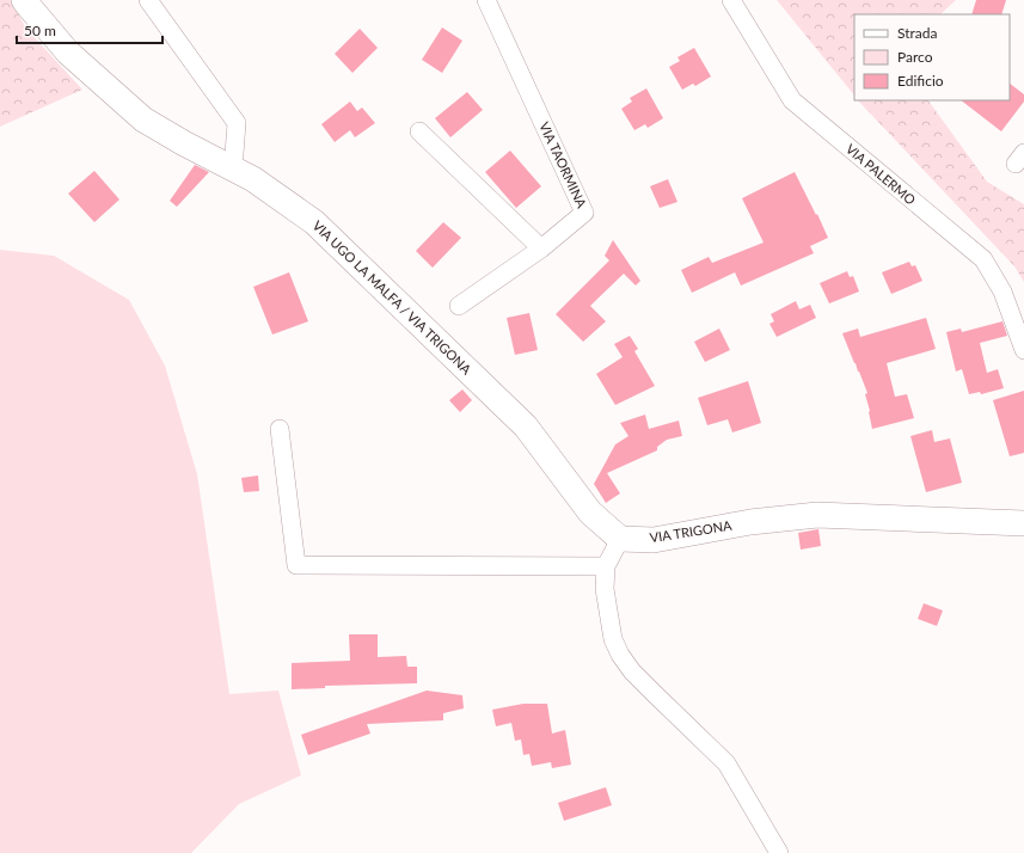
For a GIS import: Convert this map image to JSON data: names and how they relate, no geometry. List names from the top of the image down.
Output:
{
  "streets": {
    "street": [
      "VIA TAORMINA",
      "VIA PALERMO",
      "VIA UGO LA MALFA / VIA TRIGONA",
      "VIA TRIGONA"
    ]
  },
  "crossings": [
    ["VIA UGO LA MALFA / VIA TRIGONA", "VIA TRIGONA"]
  ],
  "legend": ["Strada", "Parco", "Edificio"],
  "scale_bar": "50 m"
}
